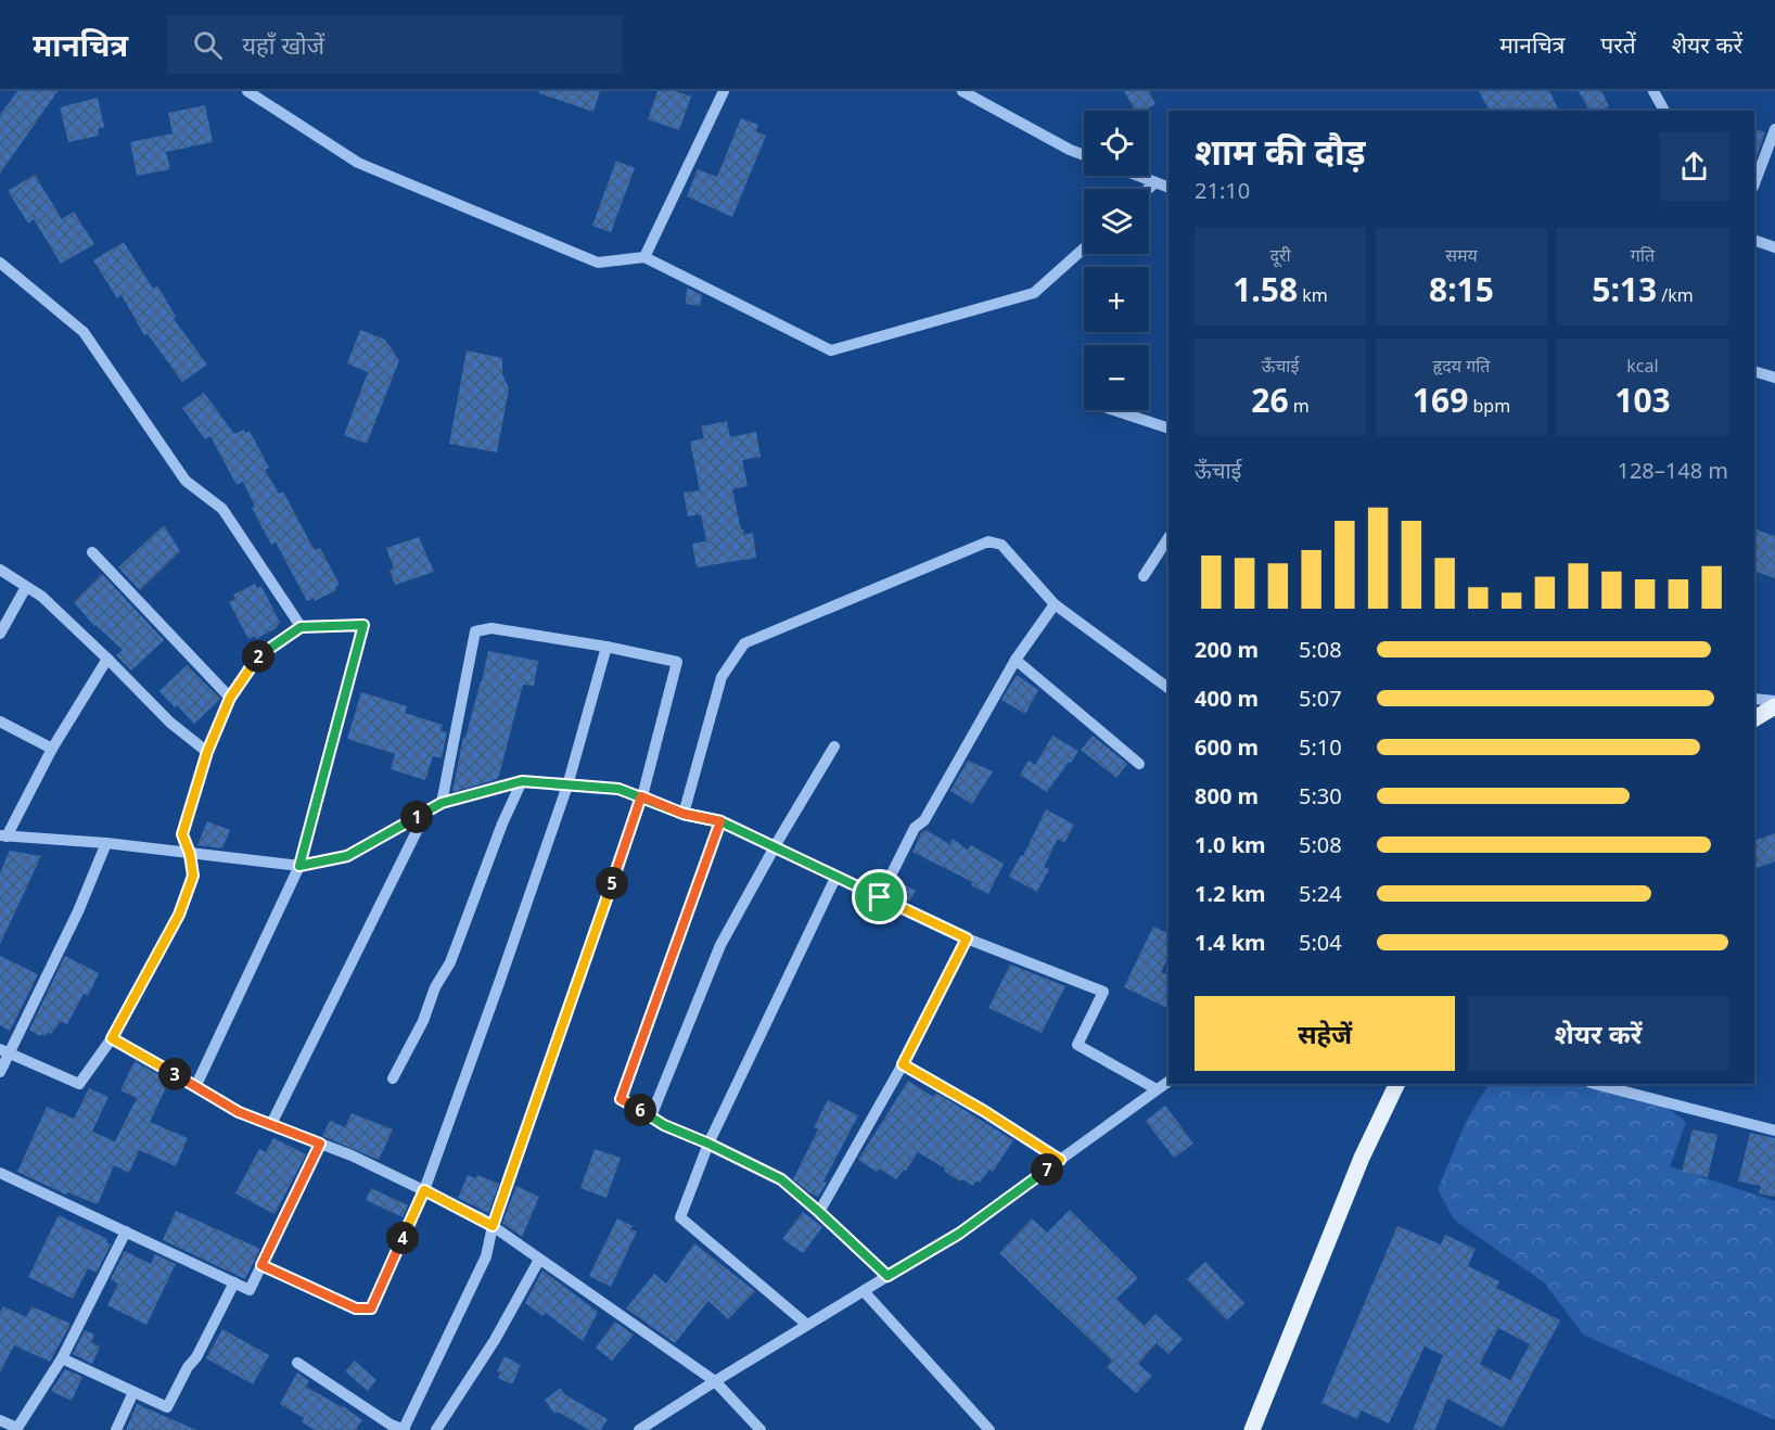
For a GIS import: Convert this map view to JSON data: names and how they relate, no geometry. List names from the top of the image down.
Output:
{
  "page": {
    "header": "मानचित्र",
    "search": "यहाँ खोजें",
    "nav": ["मानचित्र", "परतें", "शेयर करें"],
    "map_buttons": ["+", "−"],
    "heading": ["शाम की दौड़", "21:10"],
    "stats": [
      ["दूरी", "1.58 km"],
      ["समय", "8:15"],
      ["गति", "5:13 /km"],
      ["ऊँचाई", "26 m"],
      ["हृदय गति", "169 bpm"],
      ["kcal", "103"]
    ],
    "chart": ["ऊँचाई", "128–148 m"],
    "list": [
      {
        "name": "200 m",
        "note": "5:08"
      },
      {
        "name": "400 m",
        "note": "5:07"
      },
      {
        "name": "600 m",
        "note": "5:10"
      },
      {
        "name": "800 m",
        "note": "5:30"
      },
      {
        "name": "1.0 km",
        "note": "5:08"
      },
      {
        "name": "1.2 km",
        "note": "5:24"
      },
      {
        "name": "1.4 km",
        "note": "5:04"
      }
    ],
    "pins": [
      "2",
      "1",
      "5",
      "3",
      "6",
      "7",
      "4"
    ],
    "buttons": ["सहेजें", "शेयर करें"]
  }
}
